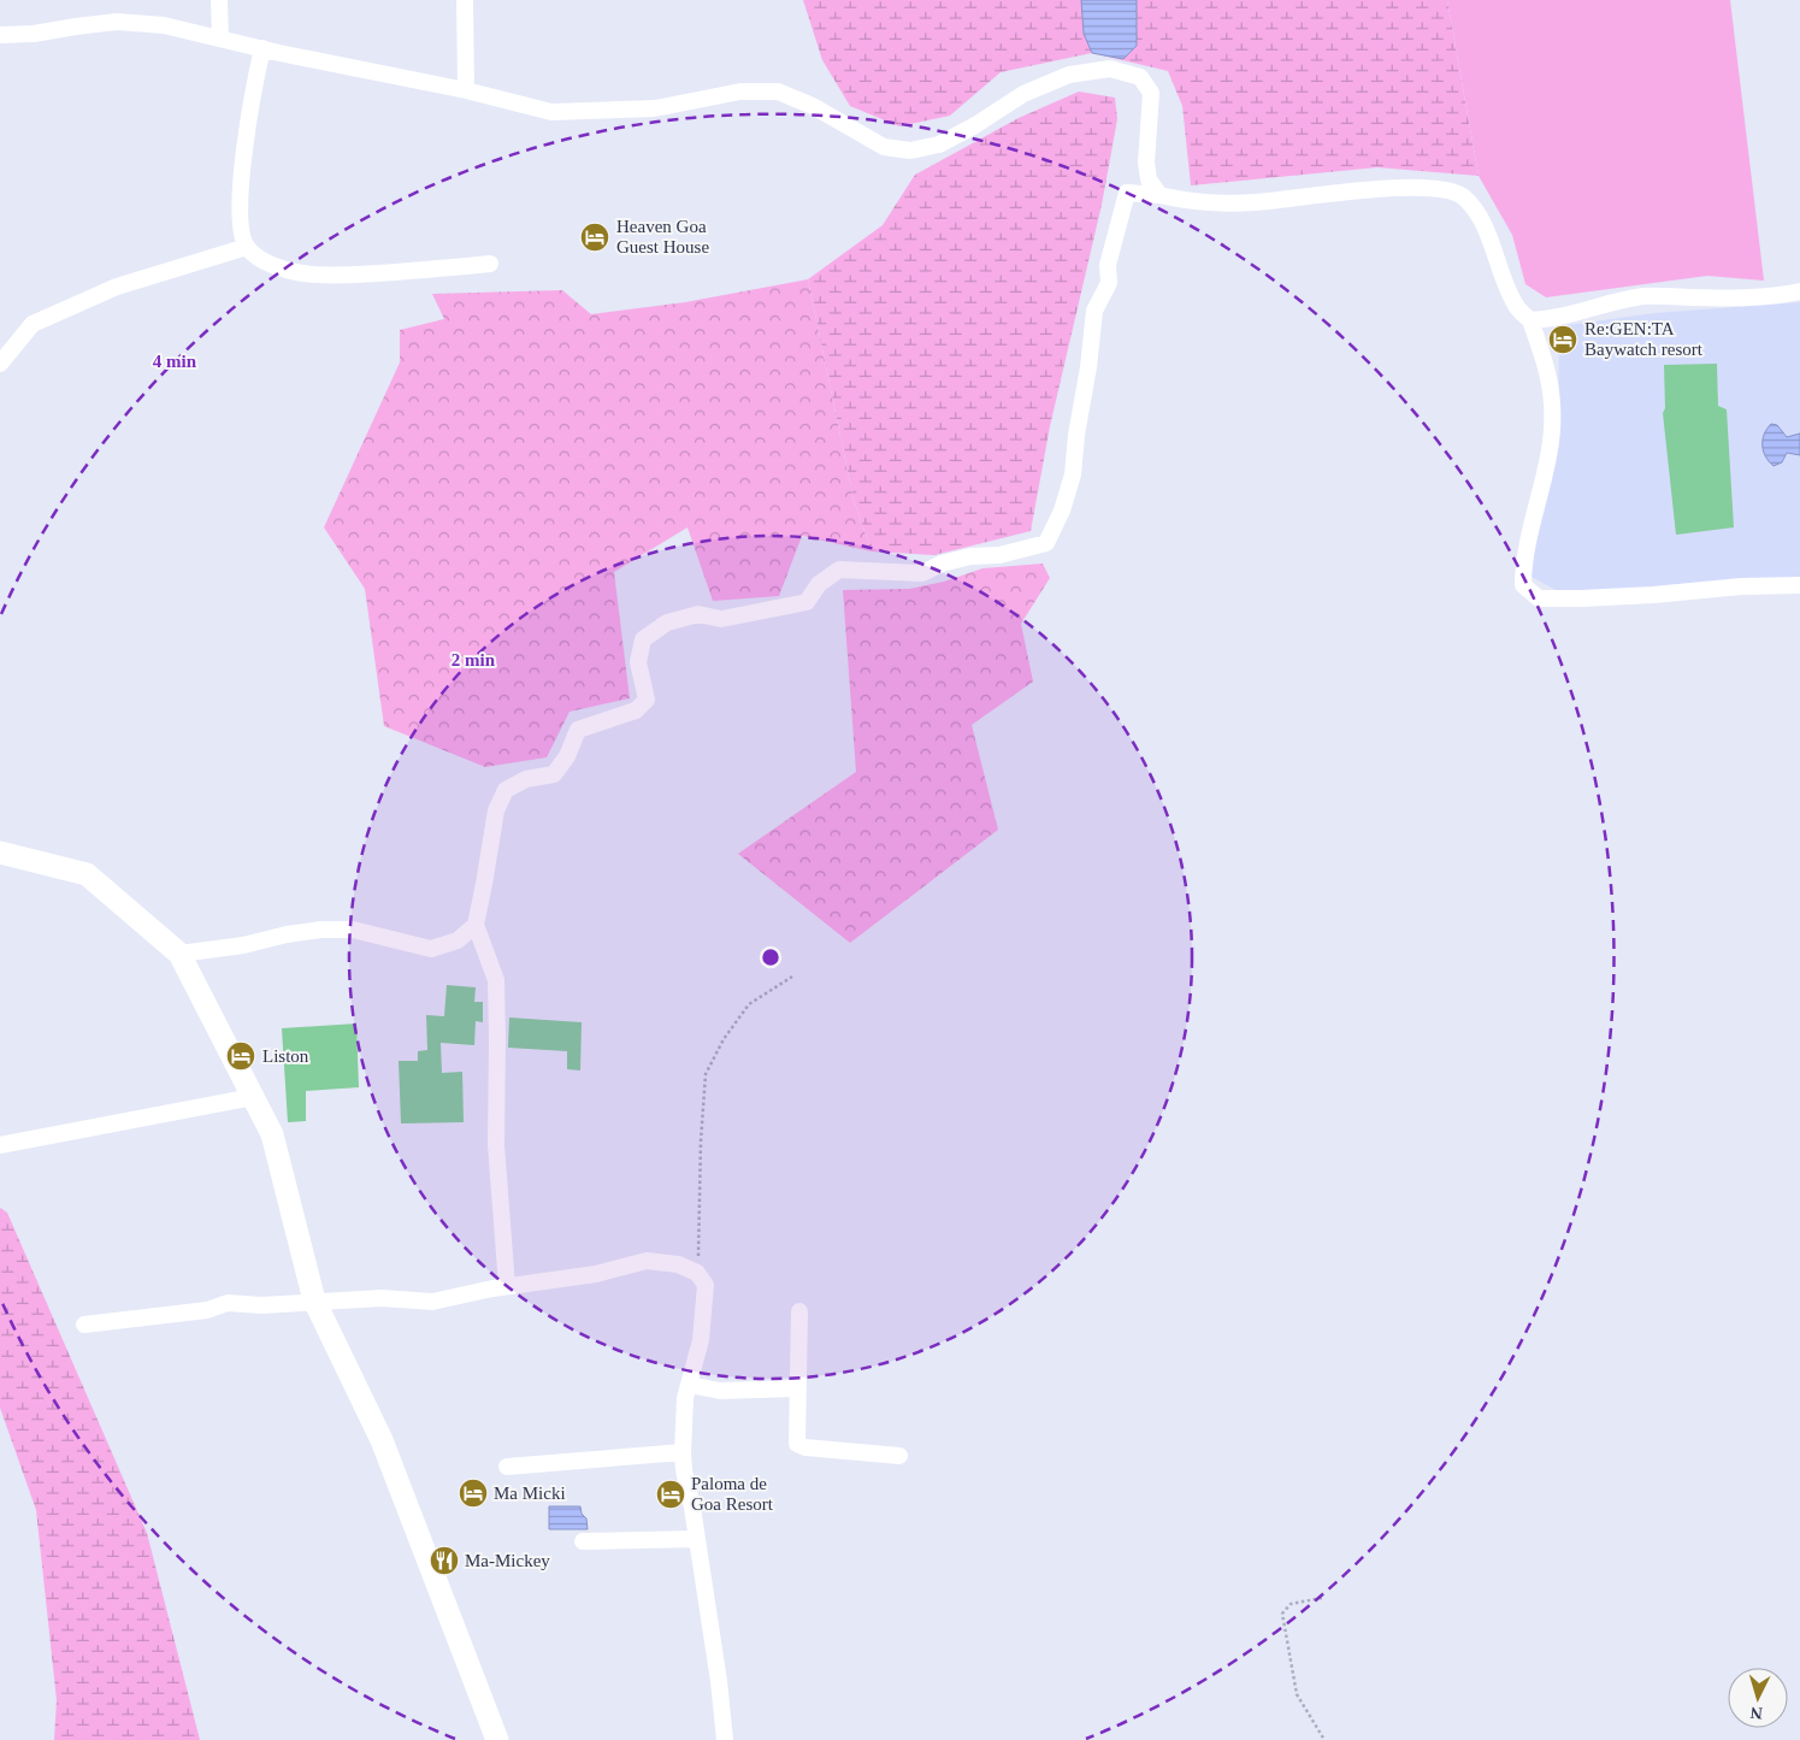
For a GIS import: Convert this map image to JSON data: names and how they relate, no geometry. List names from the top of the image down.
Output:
{
  "places": {
    "hotel": [
      "Heaven Goa Guest House",
      "Re:GEN:TA Baywatch resort",
      "Liston",
      "Ma Micki",
      "Paloma de Goa Resort"
    ],
    "restaurant": ["Ma-Mickey"]
  },
  "north": "bottom",
  "rings": ["4 min", "2 min"]
}
